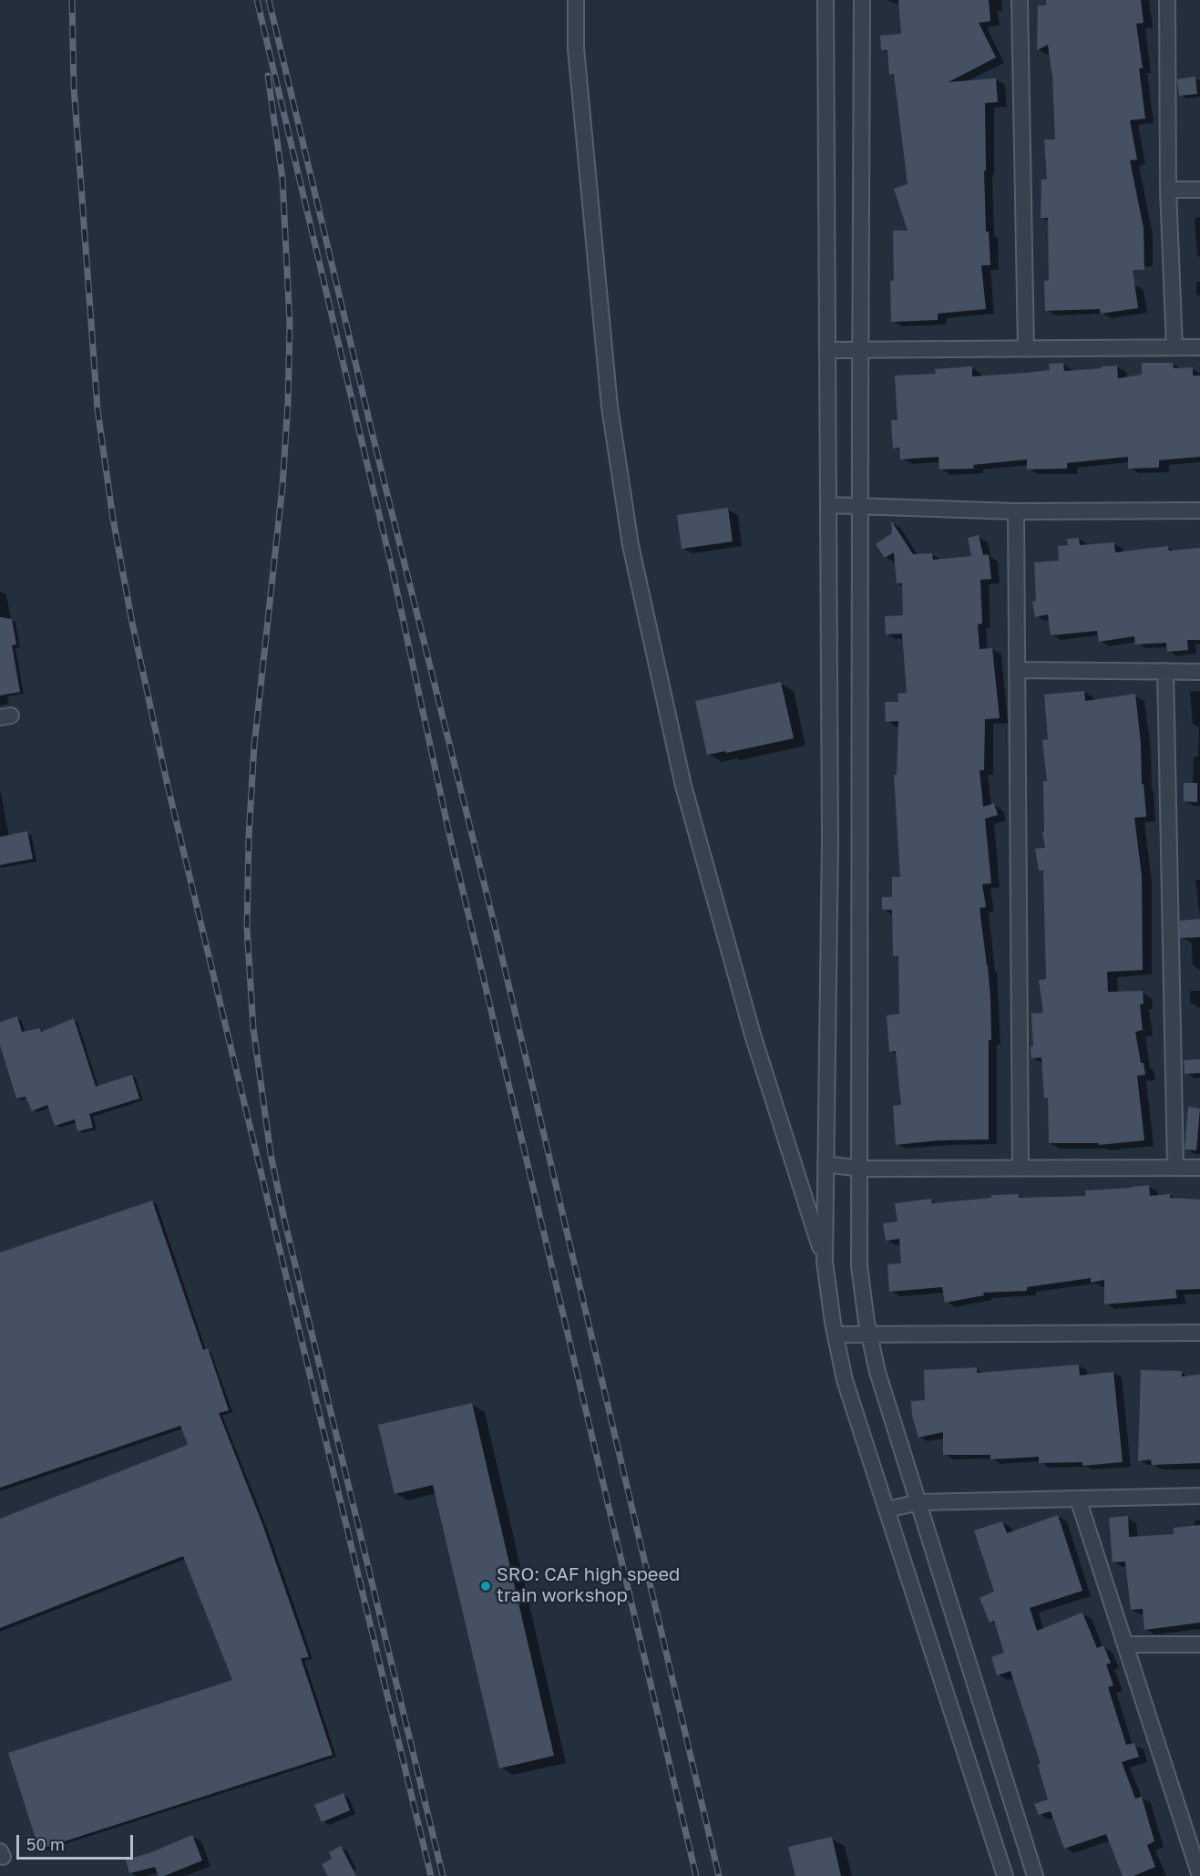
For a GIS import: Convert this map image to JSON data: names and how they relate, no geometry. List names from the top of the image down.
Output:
{
  "places": ["SRO: CAF high speed train workshop"],
  "scale_bar": "50 m"
}
